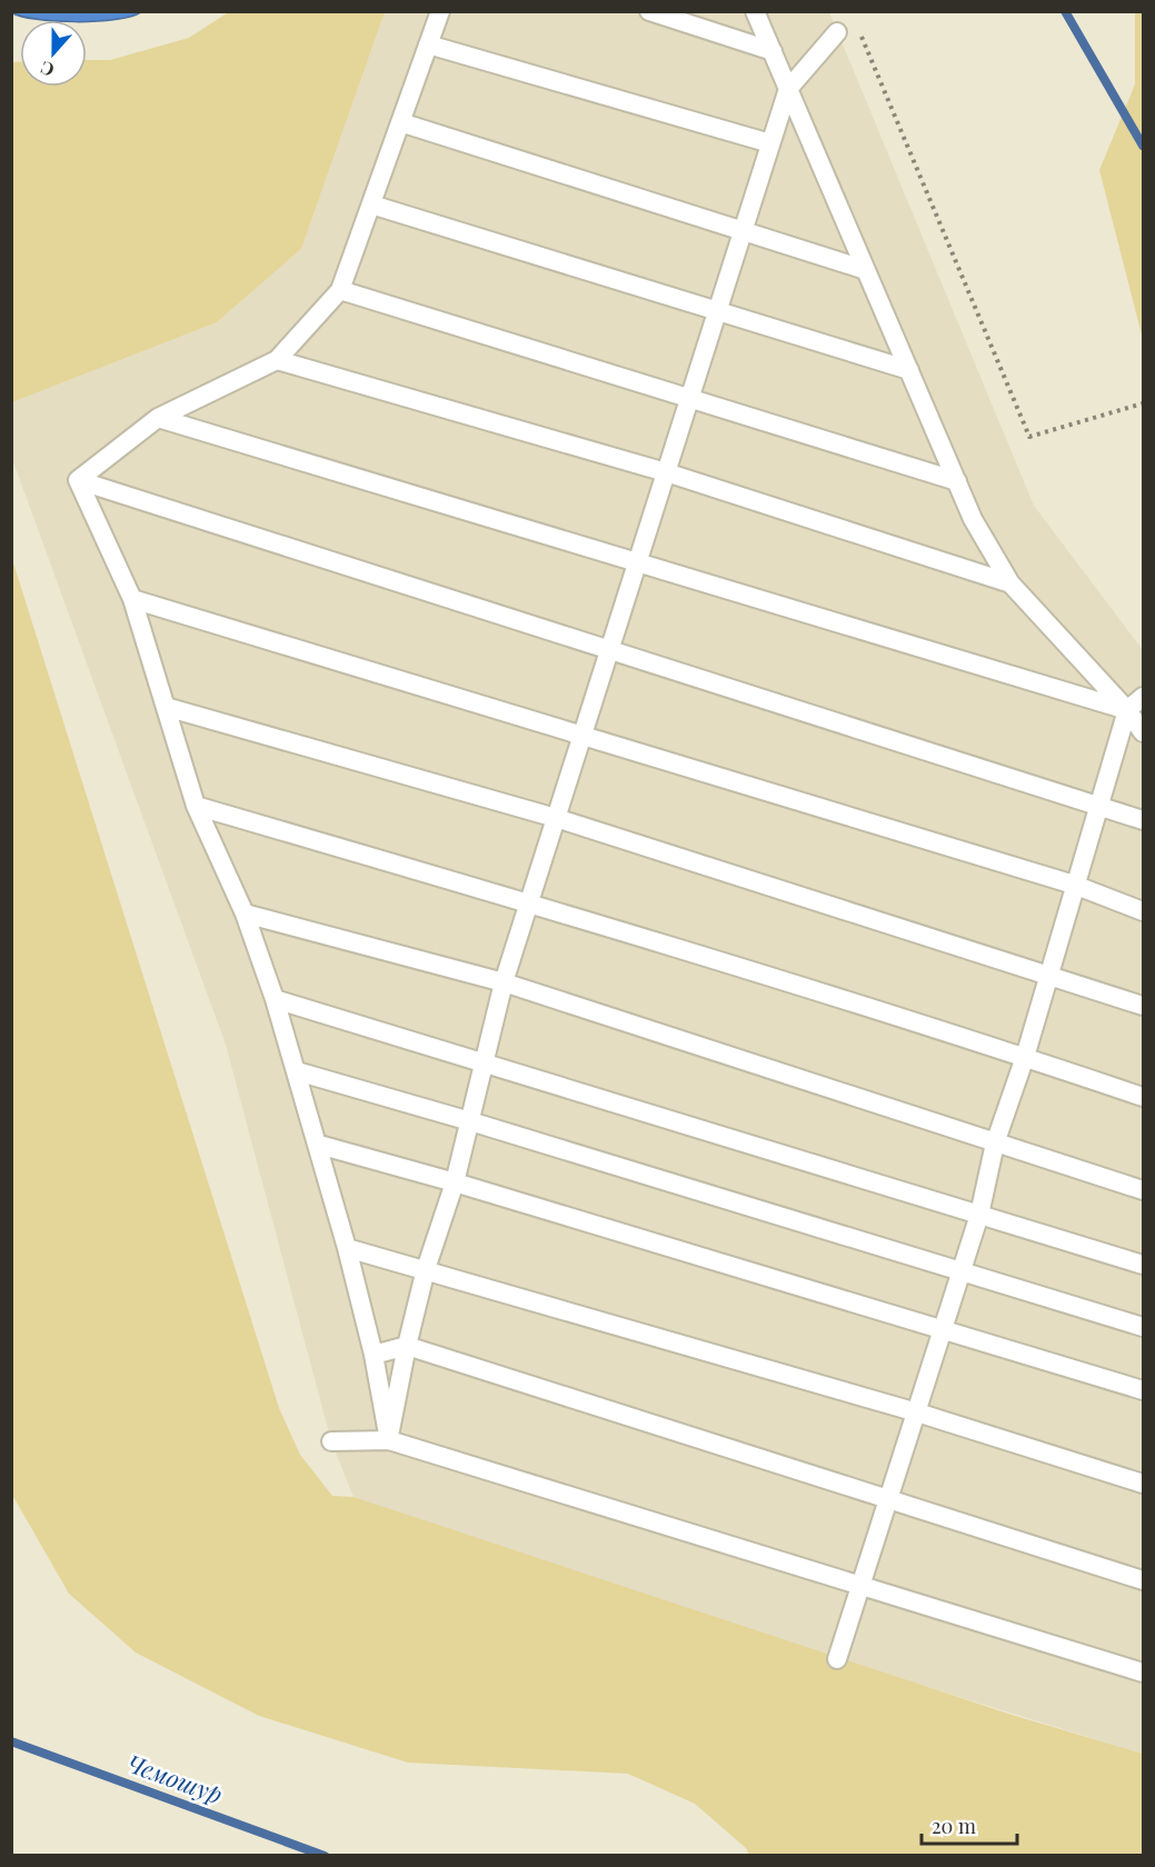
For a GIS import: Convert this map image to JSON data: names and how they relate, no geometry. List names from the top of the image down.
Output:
{
  "water": ["Чемошур"],
  "scale_bar": "20 m",
  "north": "bottom"
}
